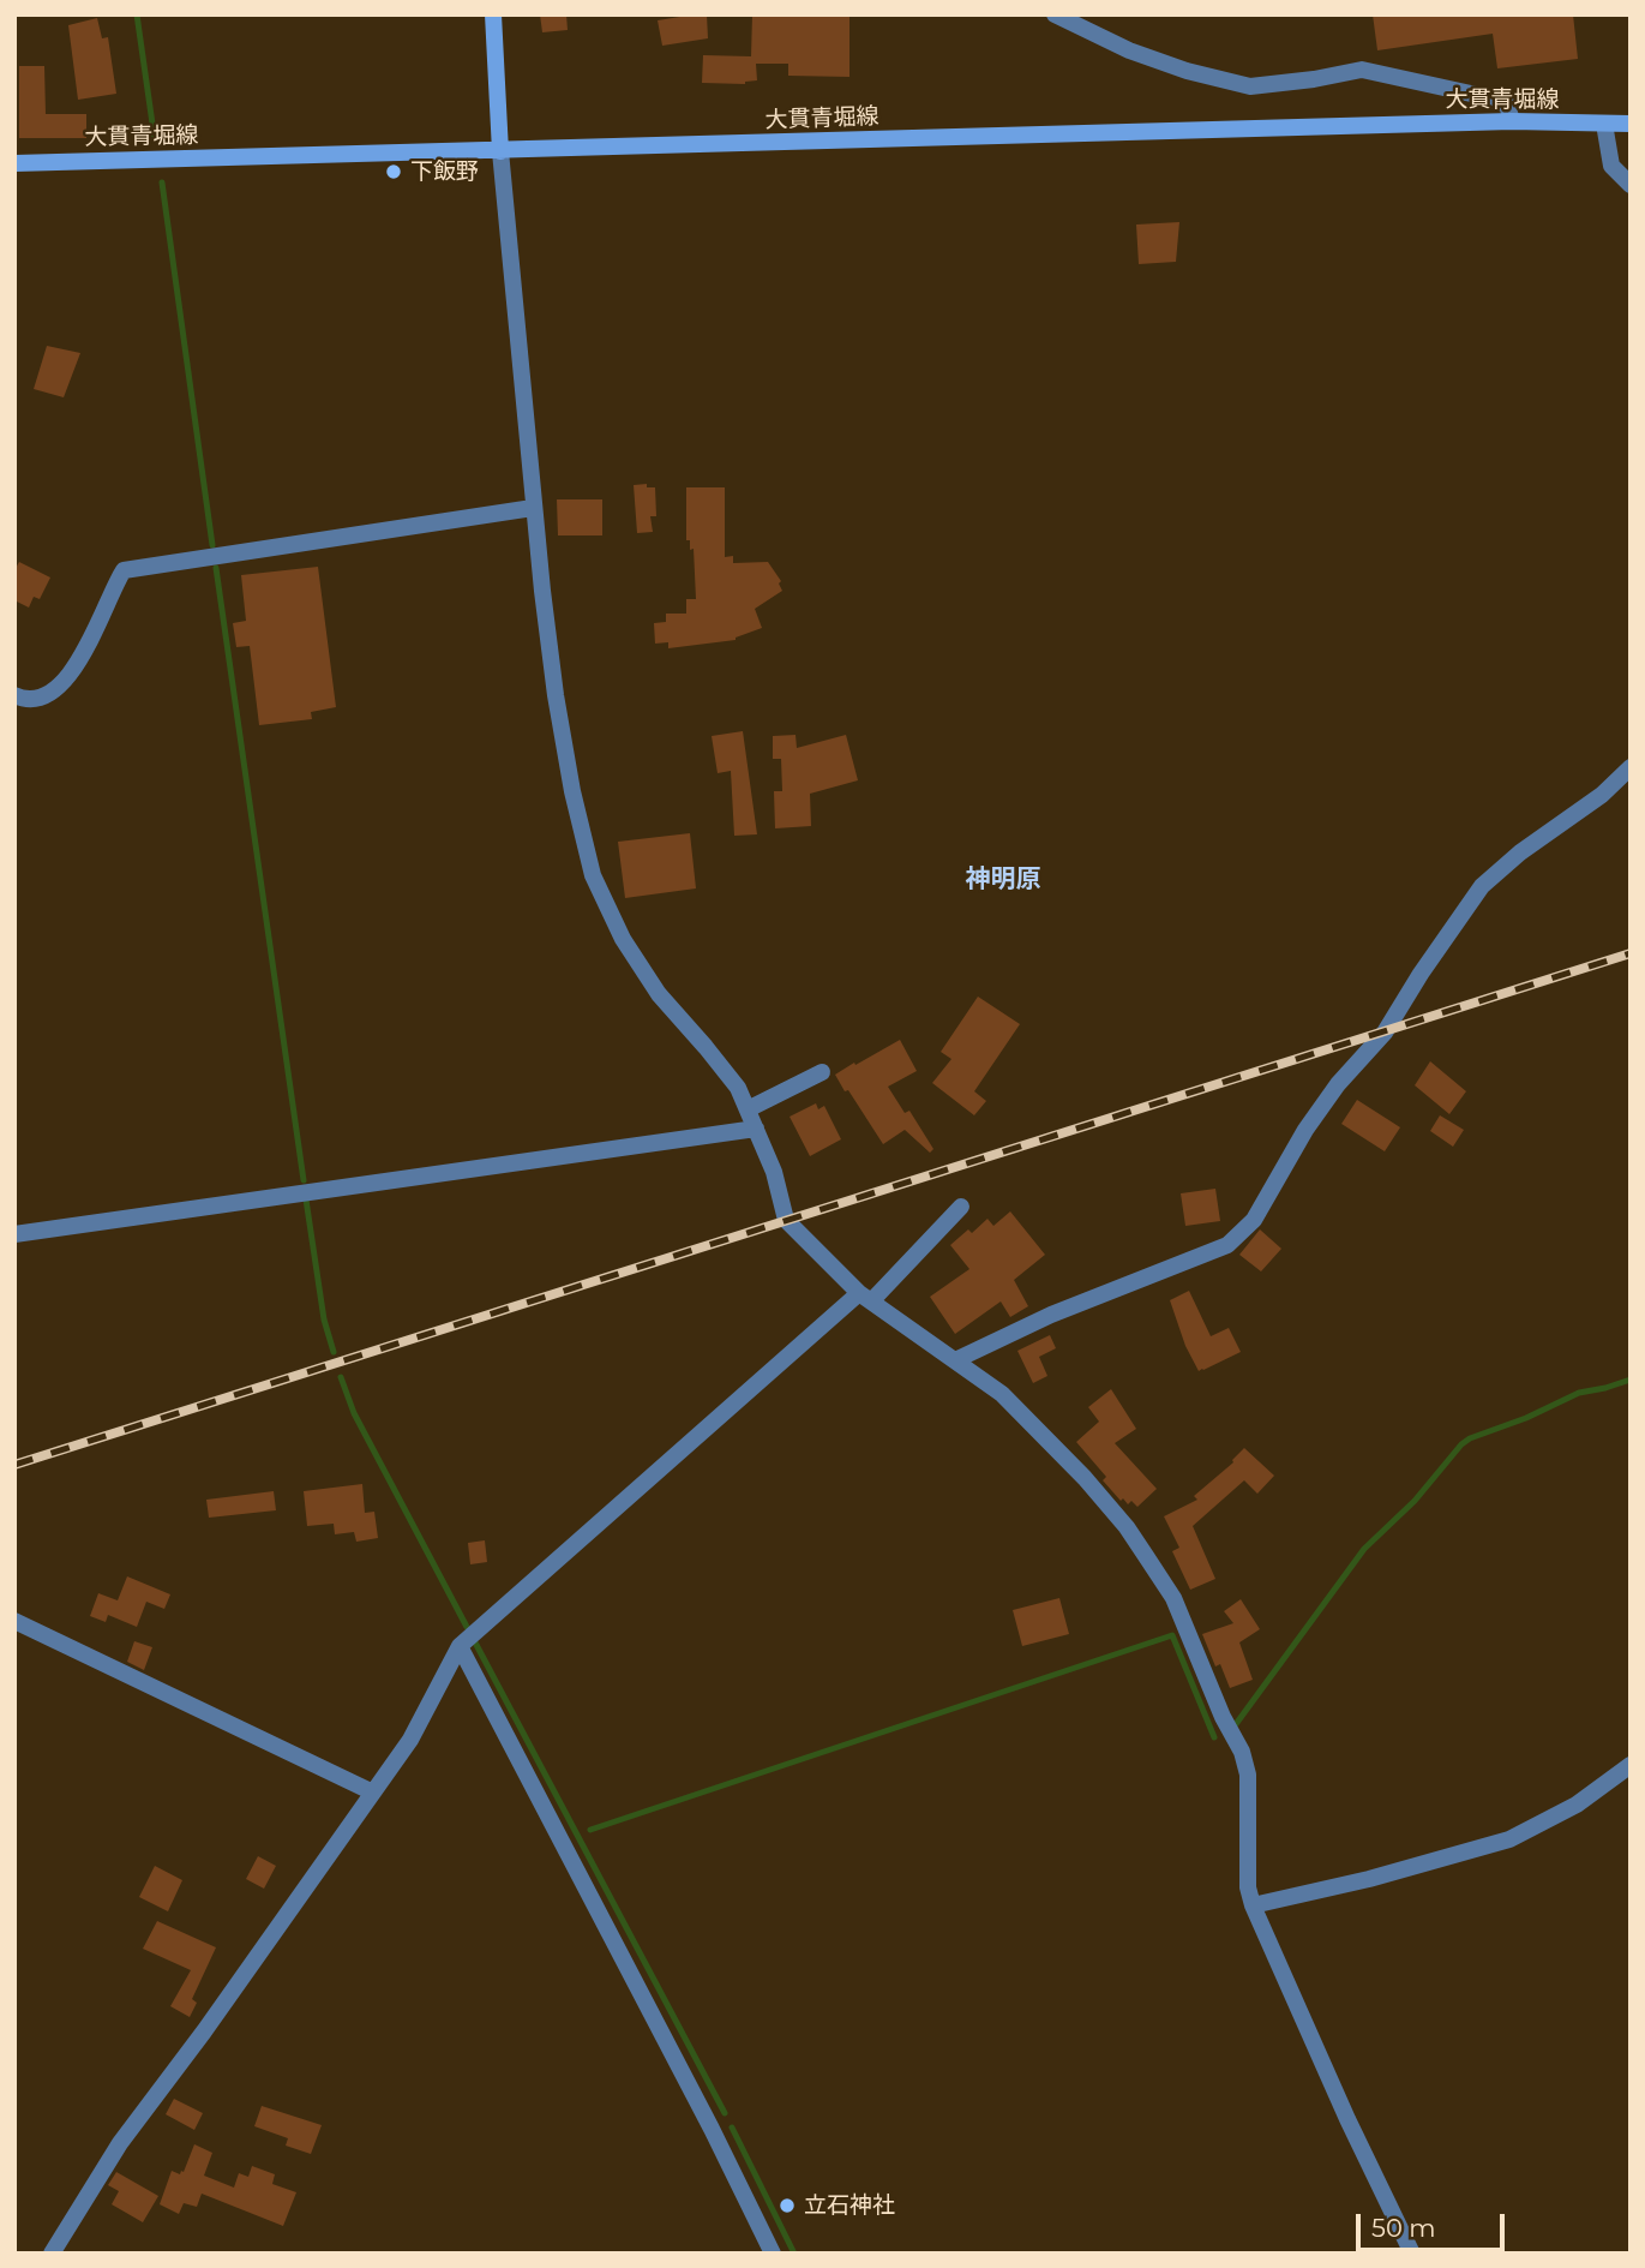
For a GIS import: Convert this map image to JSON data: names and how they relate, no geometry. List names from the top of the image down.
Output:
{
  "streets": {
    "main road": ["大貫青堀線"]
  },
  "districts": ["神明原"],
  "places": ["下飯野", "立石神社"],
  "scale_bar": "50 m"
}
